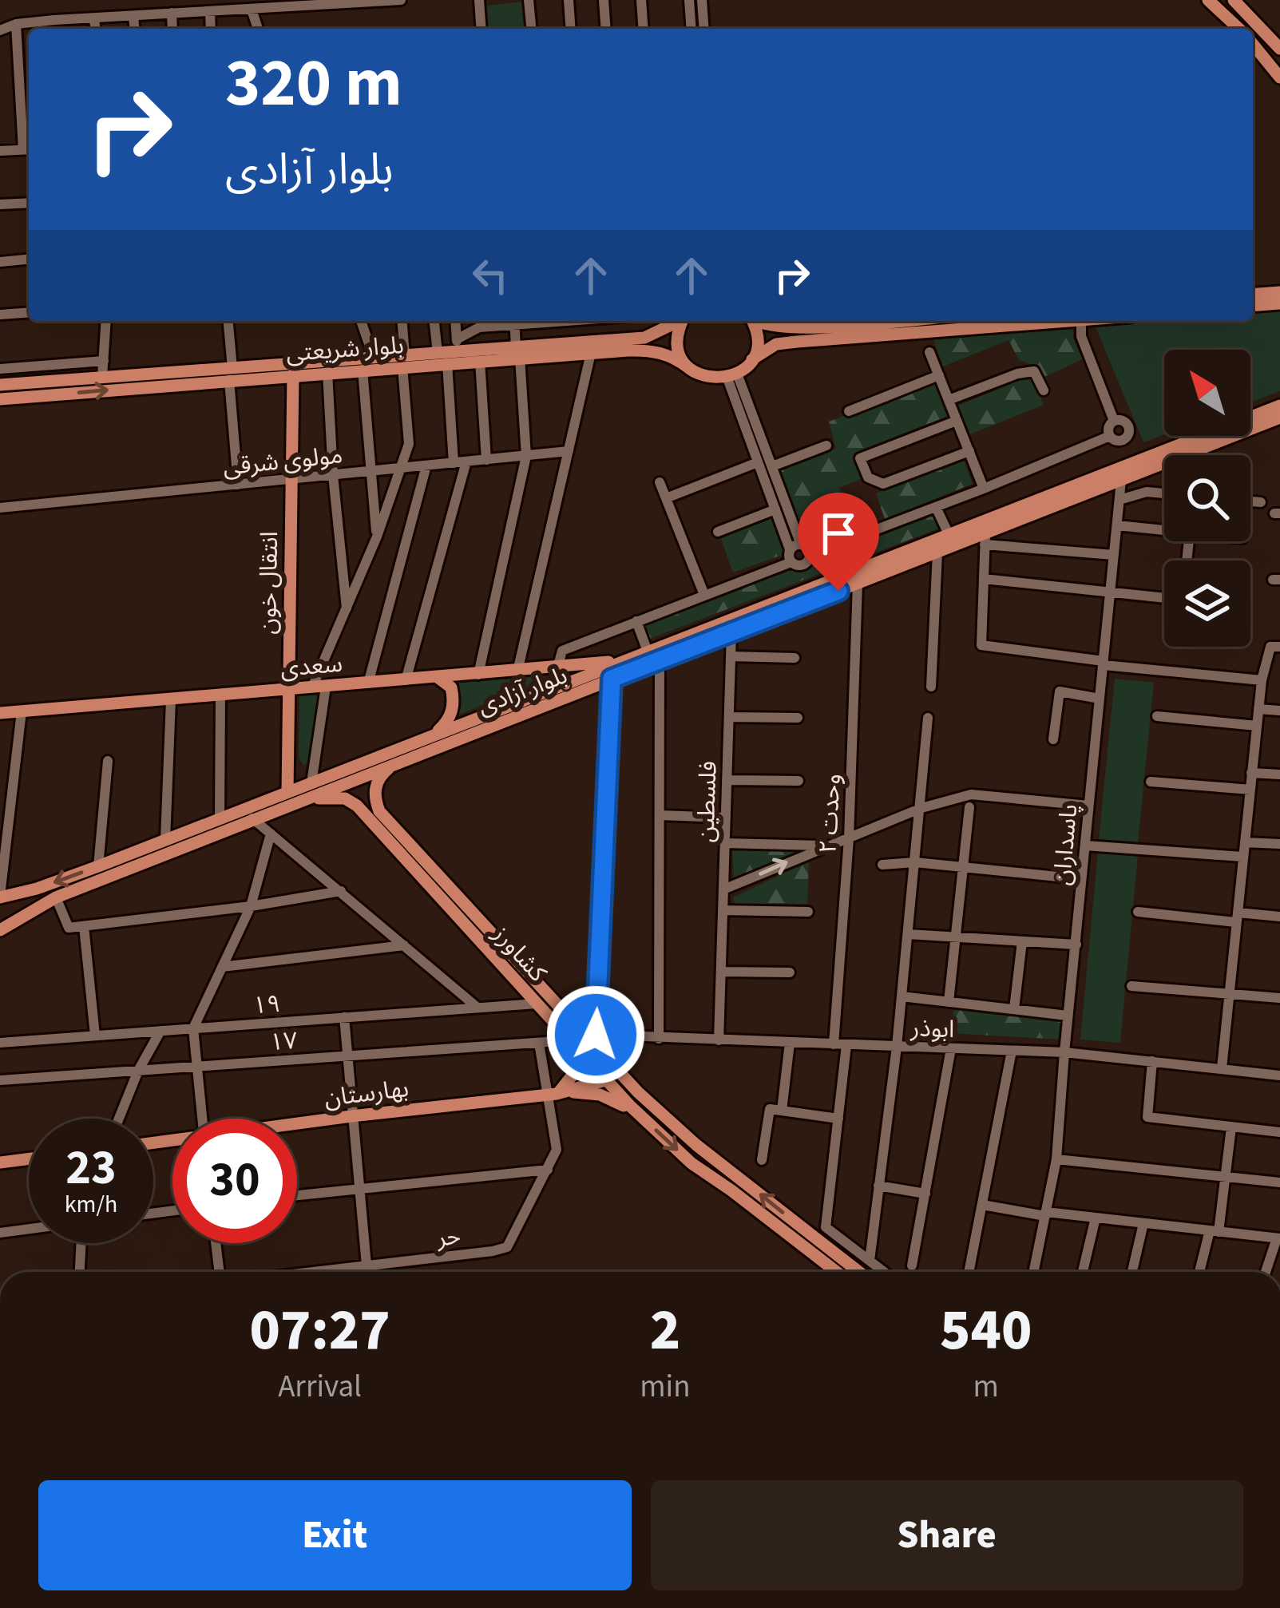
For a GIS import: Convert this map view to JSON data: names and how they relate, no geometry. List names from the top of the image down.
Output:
{
  "streets": {
    "main road": [
      "بلوار شریعتی",
      "انتقال خون",
      "سعدی",
      "بلوار آزادی",
      "کشاورز",
      "بهارستان"
    ],
    "street": [
      "مولوی شرقی",
      "فلسطین",
      "وحدت ۲",
      "پاسداران",
      "۱۹",
      "ابوذر",
      "۱۷",
      "حر"
    ]
  },
  "crossings": [
    ["بلوار شریعتی", "انتقال خون"],
    ["مولوی شرقی", "انتقال خون"],
    ["انتقال خون", "سعدی"],
    ["انتقال خون", "بلوار آزادی"],
    ["سعدی", "بلوار آزادی"],
    ["بلوار آزادی", "فلسطین"],
    ["بلوار آزادی", "وحدت ۲"],
    ["بلوار آزادی", "پاسداران"],
    ["بلوار آزادی", "کشاورز"],
    ["فلسطین", "ابوذر"],
    ["وحدت ۲", "ابوذر"],
    ["پاسداران", "ابوذر"],
    ["کشاورز", "۱۹"],
    ["کشاورز", "ابوذر"],
    ["کشاورز", "۱۷"],
    ["کشاورز", "بهارستان"],
    ["۱۷", "حر"],
    ["بهارستان", "حر"]
  ],
  "north": "top left",
  "page": {
    "turn": ["320 m", "بلوار آزادی"],
    "speed": "23 km/h",
    "limit": "30",
    "eta": [
      "07:27",
      "Arrival",
      "2",
      "min",
      "540",
      "m"
    ],
    "buttons": ["Exit", "Share"]
  }
}
